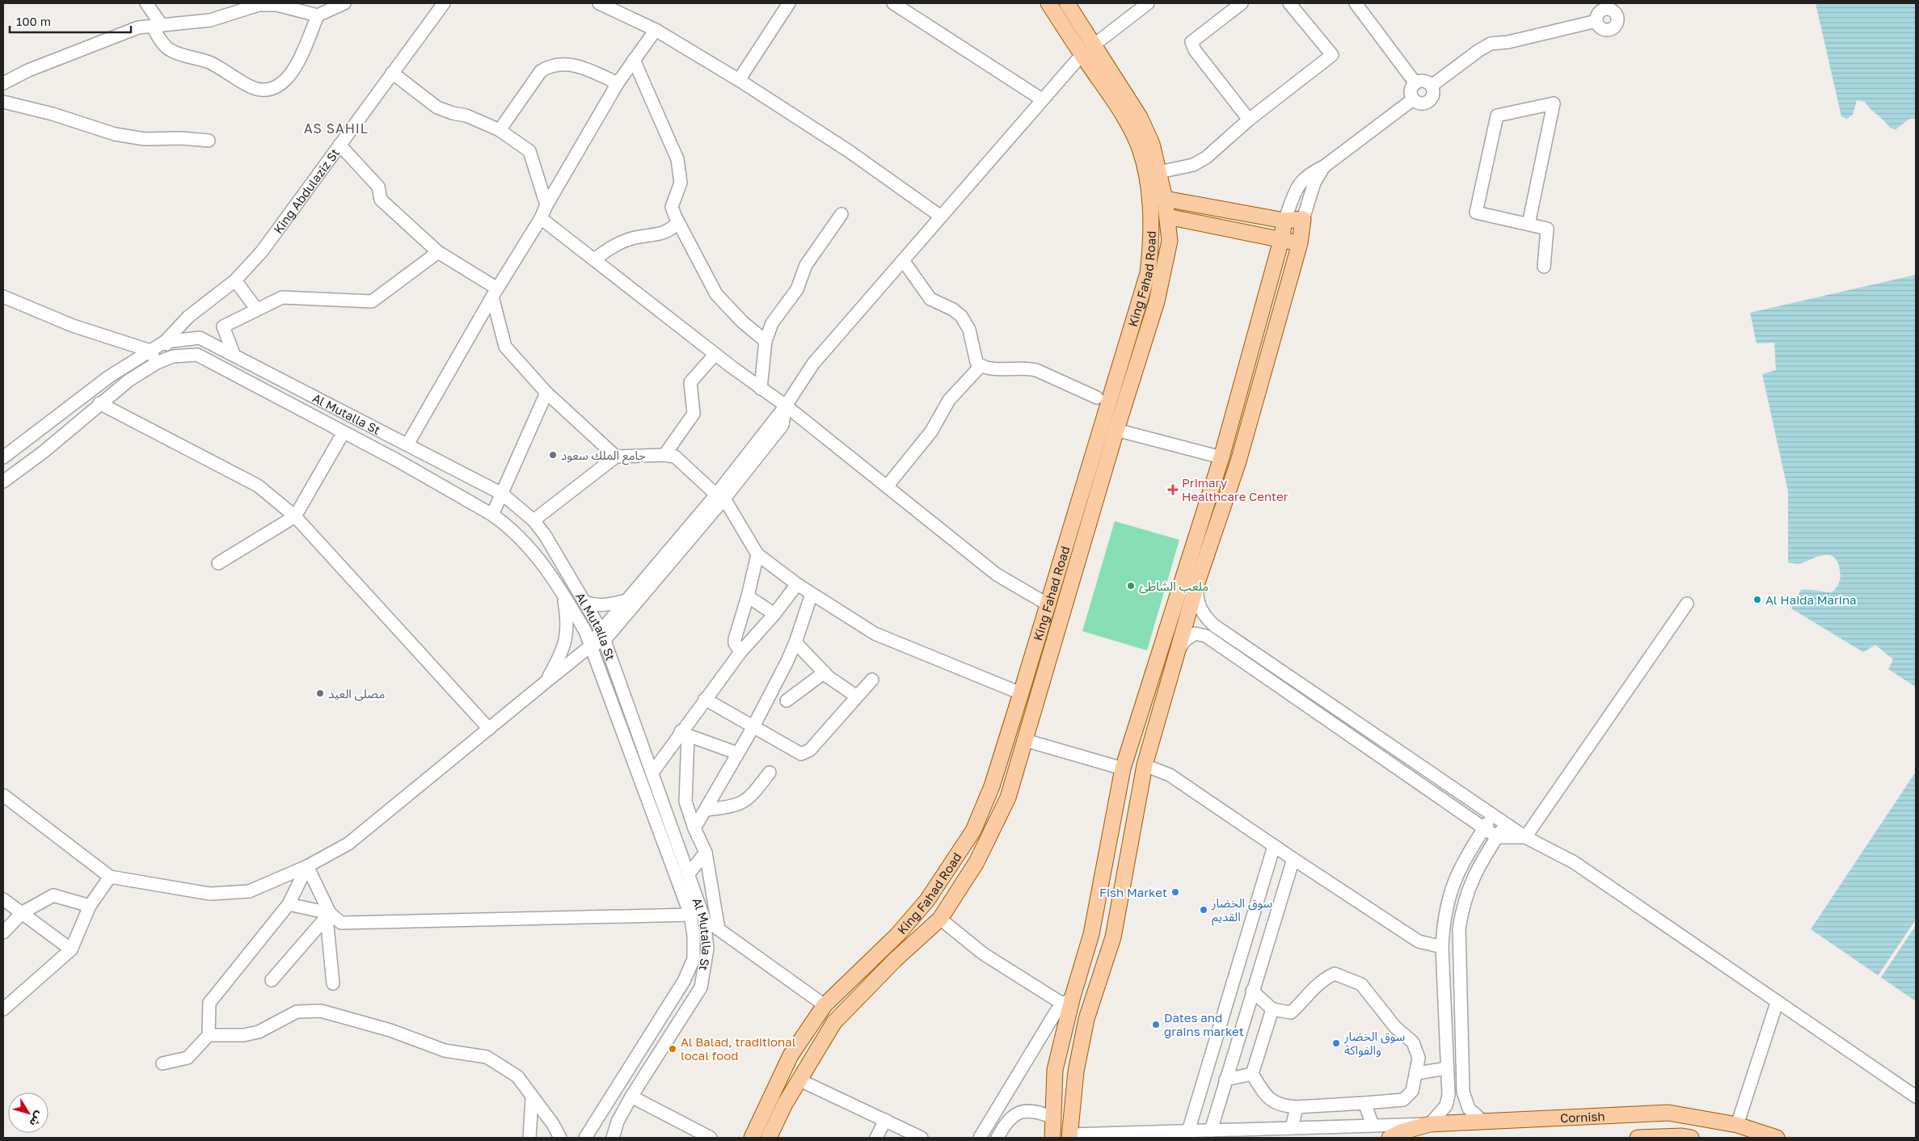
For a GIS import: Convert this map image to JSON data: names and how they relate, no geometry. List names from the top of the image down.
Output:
{
  "streets": {
    "main road": ["King Fahad Road", "Cornish"],
    "street": ["King Abdulaziz St", "Al Mutalla St"]
  },
  "crossings": [
    ["King Abdulaziz St", "Al Mutalla St"]
  ],
  "districts": ["AS SAHIL"],
  "places": {
    "other": [
      "جامع الملك سعود",
      "ملعب الشاطئ",
      "Al Haida Marina",
      "مصلى العيد",
      "Fish Market",
      "سوق الخضار القديم",
      "Dates and grains market",
      "سوق الخضار والفواكة",
      "Al Balad, traditional local food"
    ],
    "health": ["Primary Healthcare Center"]
  },
  "scale_bar": "100 m",
  "north": "bottom right"
}
